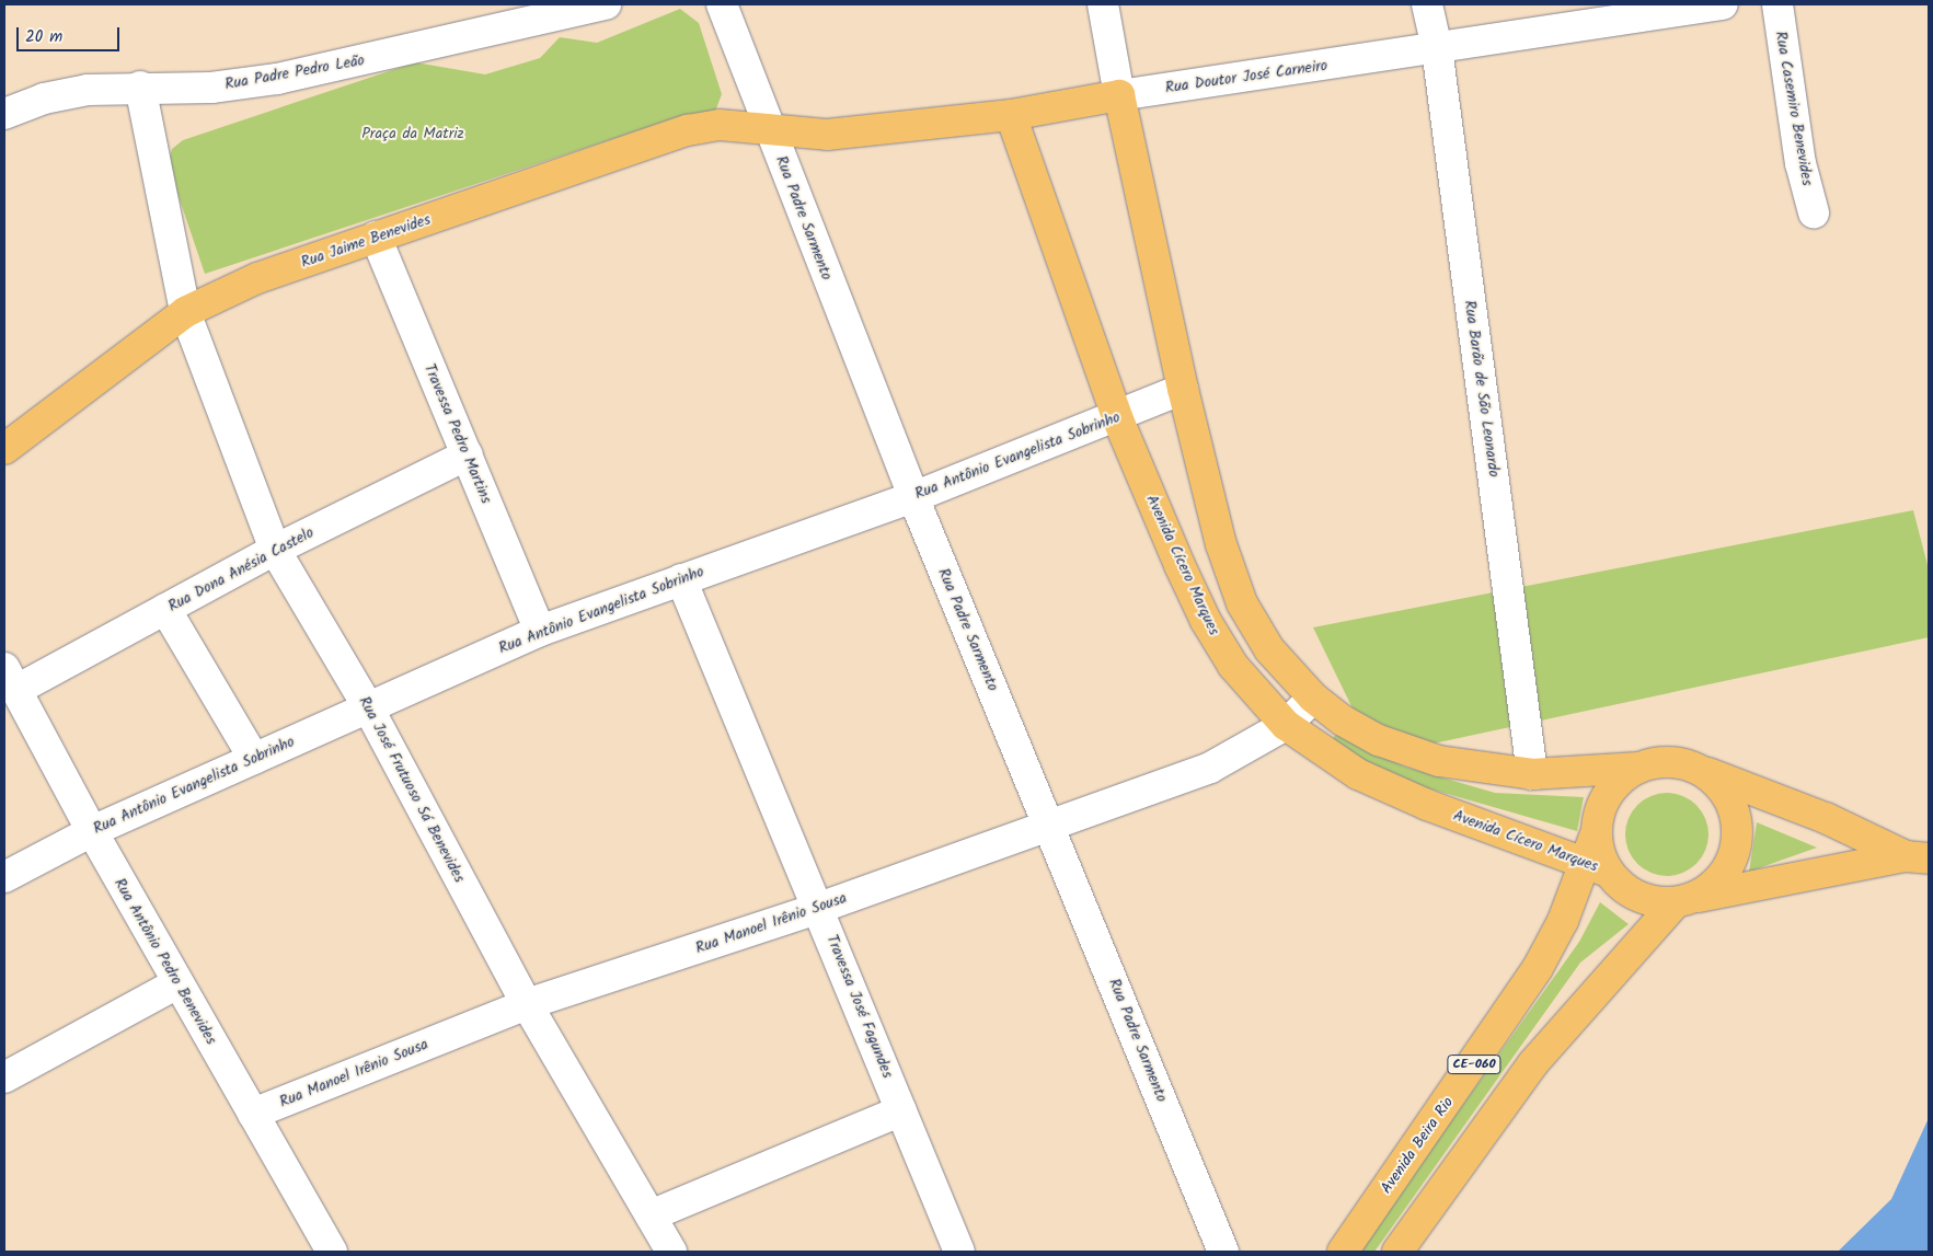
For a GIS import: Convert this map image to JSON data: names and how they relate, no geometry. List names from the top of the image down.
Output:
{
  "streets": {
    "main road": [
      "Rua Doutor José Carneiro",
      "Rua Jaime Benevides",
      "Avenida Cícero Marques",
      "CE-060",
      "Avenida Beira Rio"
    ],
    "street": [
      "Rua Padre Pedro Leão",
      "Rua Casemiro Benevides",
      "Rua Padre Sarmento",
      "Rua Barão de São Leonardo",
      "Travessa Pedro Martins",
      "Rua Antônio Evangelista Sobrinho",
      "Rua Dona Anésia Castelo",
      "Rua José Frutuoso Sá Benevides",
      "Rua Manoel Irênio Sousa",
      "Rua Antônio Pedro Benevides",
      "Travessa José Fagundes"
    ]
  },
  "crossings": [
    ["Rua Doutor José Carneiro", "Rua Padre Sarmento"],
    ["Rua Doutor José Carneiro", "Rua Jaime Benevides"],
    ["Rua Doutor José Carneiro", "Rua Barão de São Leonardo"],
    ["Rua Doutor José Carneiro", "Avenida Cícero Marques"],
    ["Rua Padre Sarmento", "Rua Jaime Benevides"],
    ["Rua Padre Sarmento", "Rua Antônio Evangelista Sobrinho"],
    ["Rua Padre Sarmento", "Rua Manoel Irênio Sousa"],
    ["Rua Jaime Benevides", "Travessa Pedro Martins"],
    ["Rua Jaime Benevides", "Rua José Frutuoso Sá Benevides"],
    ["Travessa Pedro Martins", "Rua Antônio Evangelista Sobrinho"],
    ["Travessa Pedro Martins", "Rua Dona Anésia Castelo"],
    ["Rua Antônio Evangelista Sobrinho", "Avenida Cícero Marques"],
    ["Rua Antônio Evangelista Sobrinho", "Rua José Frutuoso Sá Benevides"],
    ["Rua Antônio Evangelista Sobrinho", "Rua Antônio Pedro Benevides"],
    ["Rua Antônio Evangelista Sobrinho", "Travessa José Fagundes"],
    ["Avenida Cícero Marques", "Rua Manoel Irênio Sousa"],
    ["Avenida Cícero Marques", "CE-060"],
    ["Avenida Cícero Marques", "Avenida Beira Rio"],
    ["Rua Dona Anésia Castelo", "Rua José Frutuoso Sá Benevides"],
    ["Rua Dona Anésia Castelo", "Rua Antônio Pedro Benevides"],
    ["Rua José Frutuoso Sá Benevides", "Rua Manoel Irênio Sousa"],
    ["Rua Manoel Irênio Sousa", "Rua Antônio Pedro Benevides"],
    ["Rua Manoel Irênio Sousa", "Travessa José Fagundes"],
    ["CE-060", "Avenida Beira Rio"]
  ],
  "parks": ["Praça da Matriz"],
  "scale_bar": "20 m"
}
